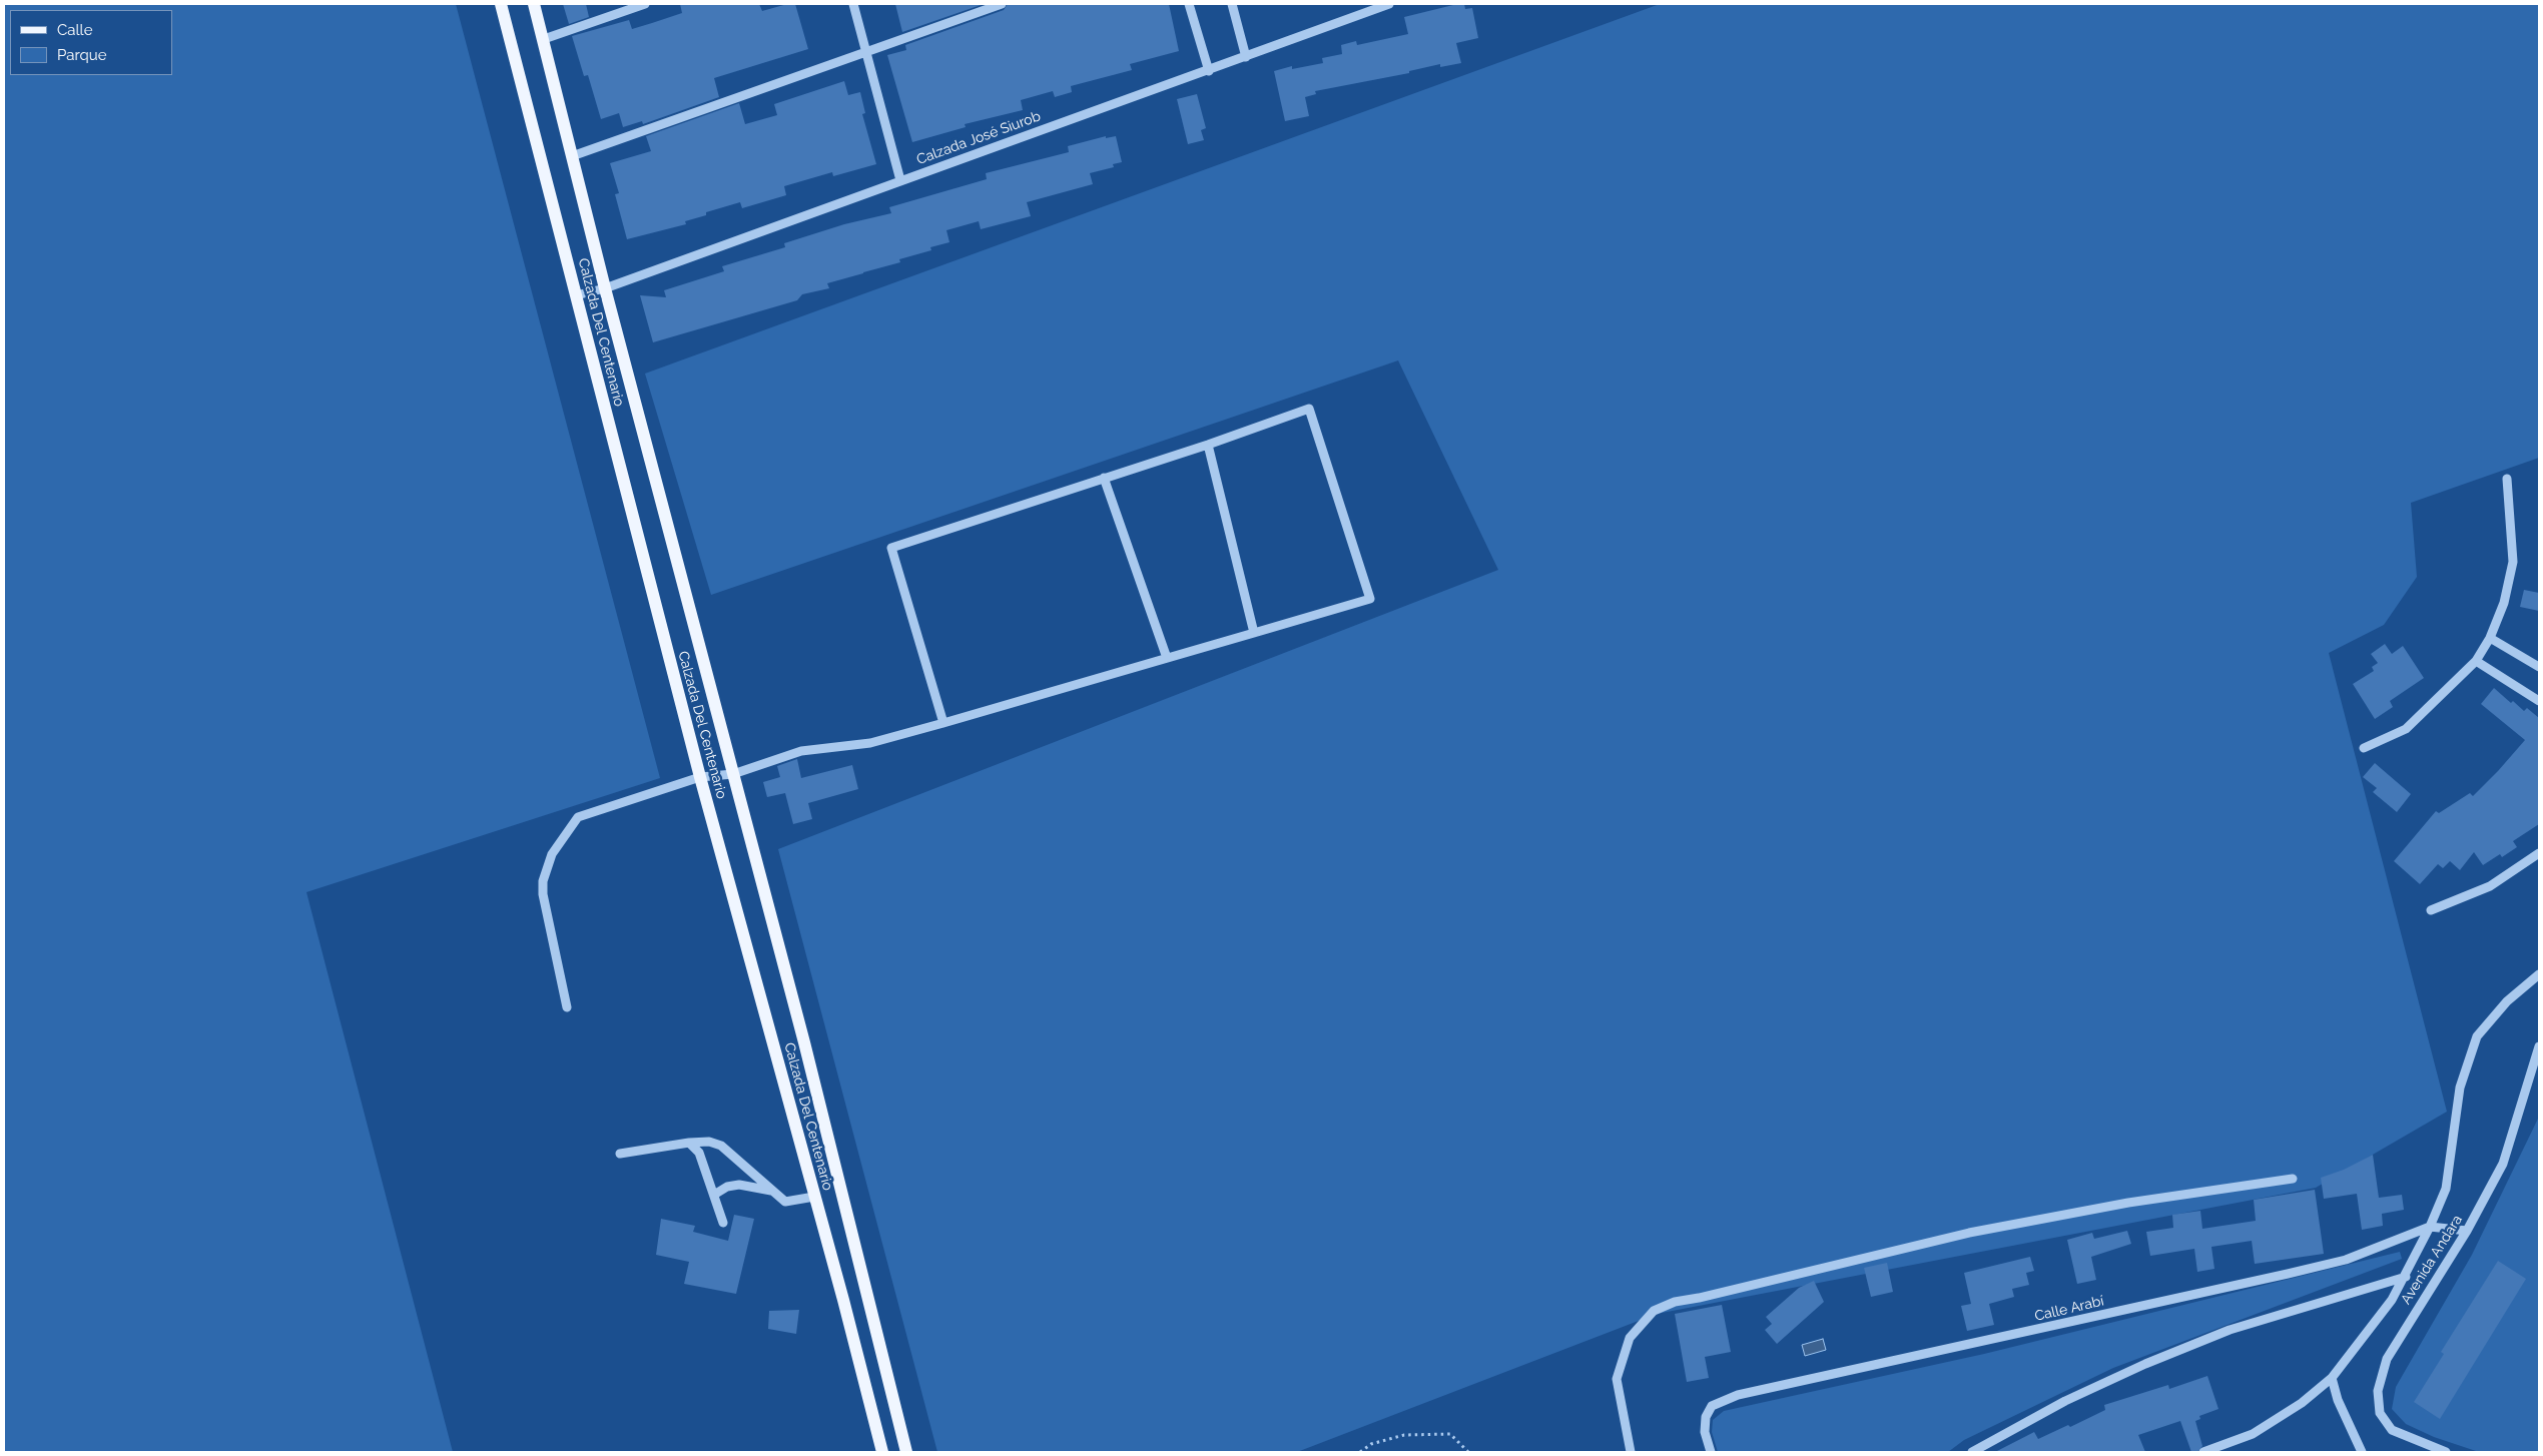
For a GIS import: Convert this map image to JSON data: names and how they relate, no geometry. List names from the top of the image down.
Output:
{
  "streets": {
    "main road": ["Calzada Del Centenario"],
    "street": ["Calzada José Siurob", "Avenida Andara", "Calle Arabí"]
  },
  "crossings": [
    ["Calzada José Siurob", "Calzada Del Centenario"],
    ["Avenida Andara", "Calle Arabí"]
  ],
  "legend": ["Calle", "Parque"]
}
